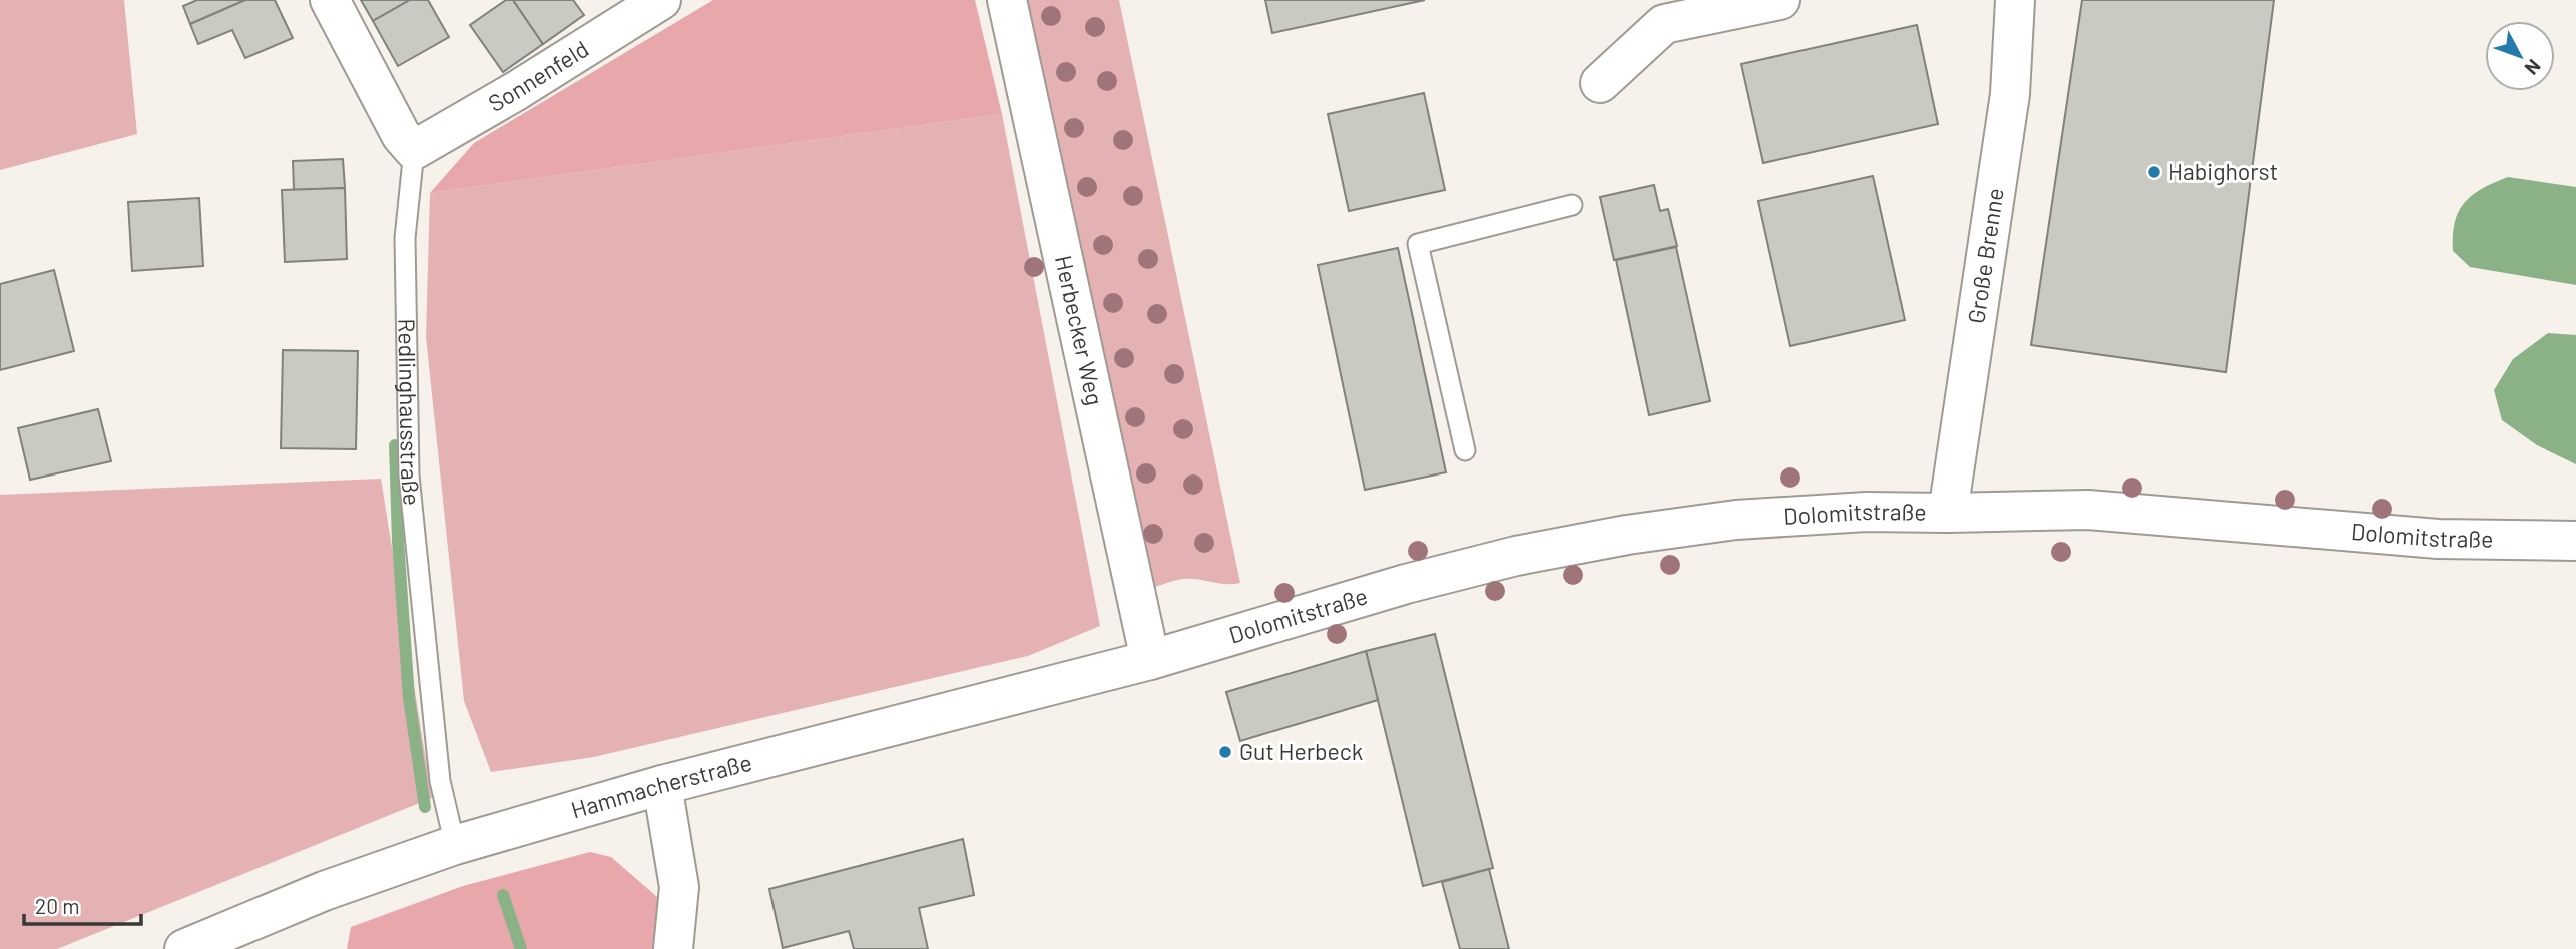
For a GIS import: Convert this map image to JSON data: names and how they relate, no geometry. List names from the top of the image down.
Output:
{
  "streets": {
    "street": [
      "Sonnenfeld",
      "Große Brenne",
      "Herbecker Weg",
      "Dolomitstraße",
      "Hammacherstraße"
    ],
    "lane": ["Redlinghausstraße"]
  },
  "crossings": [
    ["Sonnenfeld", "Redlinghausstraße"],
    ["Große Brenne", "Dolomitstraße"],
    ["Herbecker Weg", "Dolomitstraße"],
    ["Herbecker Weg", "Hammacherstraße"],
    ["Redlinghausstraße", "Hammacherstraße"],
    ["Dolomitstraße", "Hammacherstraße"]
  ],
  "places": ["Habighorst", "Gut Herbeck"],
  "scale_bar": "20 m",
  "north": "bottom right"
}
